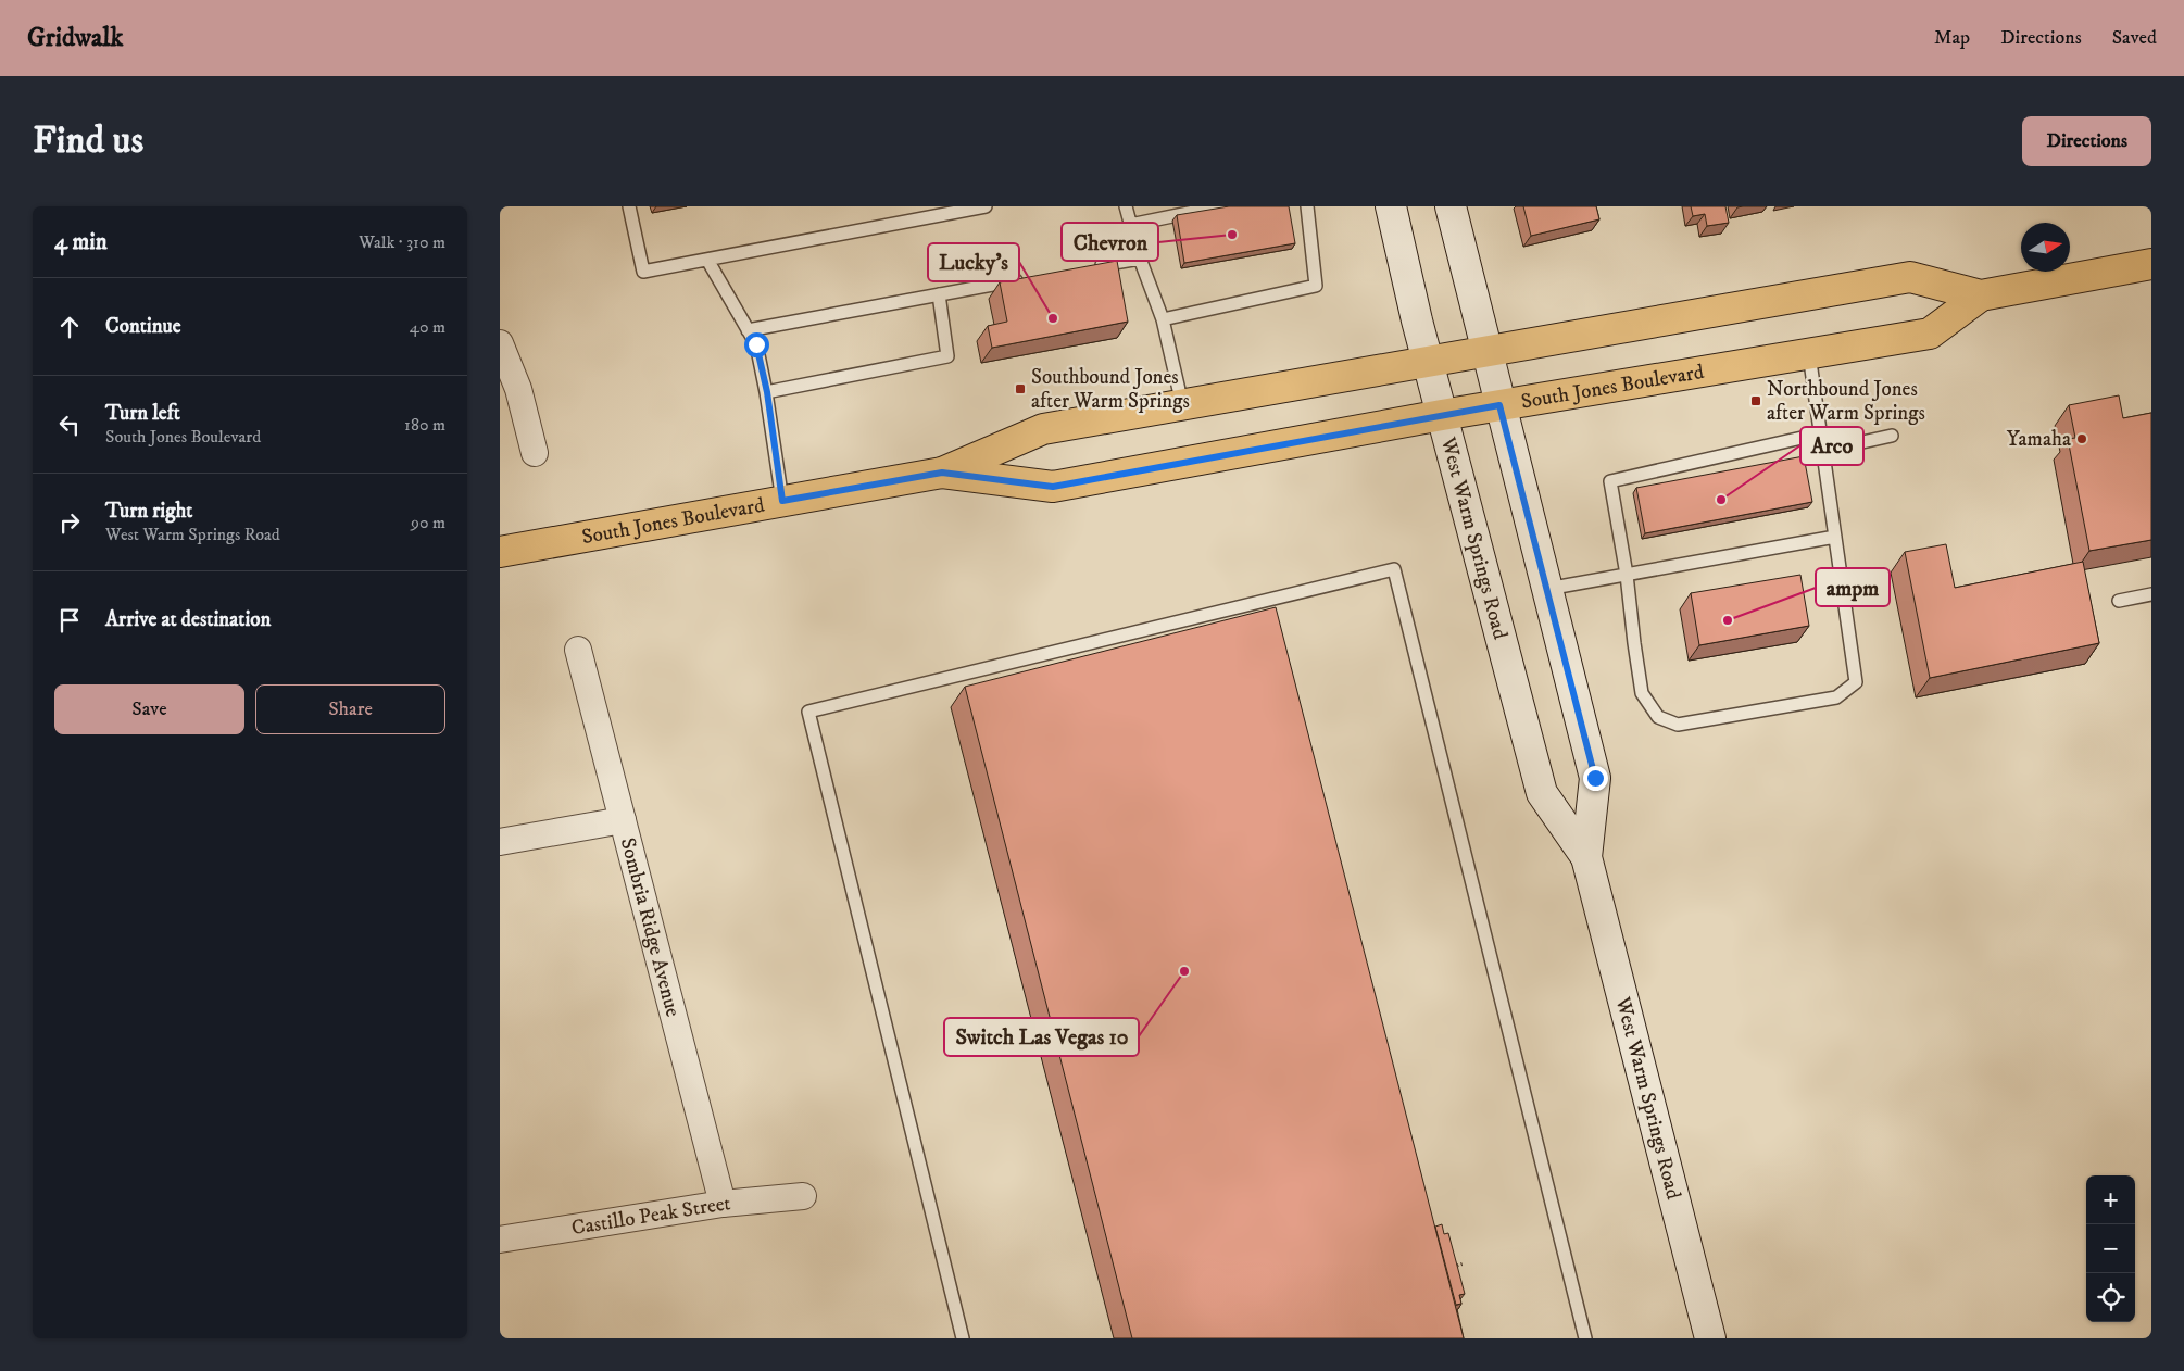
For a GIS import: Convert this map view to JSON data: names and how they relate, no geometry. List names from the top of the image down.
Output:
{
  "streets": {
    "main road": ["South Jones Boulevard", "West Warm Springs Road"],
    "street": ["Sombria Ridge Avenue", "Castillo Peak Street"]
  },
  "crossings": [
    ["South Jones Boulevard", "West Warm Springs Road"],
    ["Sombria Ridge Avenue", "Castillo Peak Street"]
  ],
  "places": {
    "other": [
      "Chevron",
      "Lucky's",
      "Yamaha",
      "Arco",
      "ampm",
      "Switch Las Vegas 10"
    ],
    "transit": ["Southbound Jones after Warm Springs", "Northbound Jones after Warm Springs"]
  },
  "north": "right",
  "page": {
    "header": "Gridwalk",
    "nav": ["Map", "Directions", "Saved"],
    "buttons": [
      "Directions",
      ["Save", "Share"]
    ],
    "title": "Find us",
    "heading": ["4 min", "Walk · 310 m"],
    "list": [
      ["Continue", "40 m"],
      ["Turn left", "South Jones Boulevard", "180 m"],
      ["Turn right", "West Warm Springs Road", "90 m"],
      "Arrive at destination"
    ],
    "map_buttons": ["+", "−"]
  }
}
